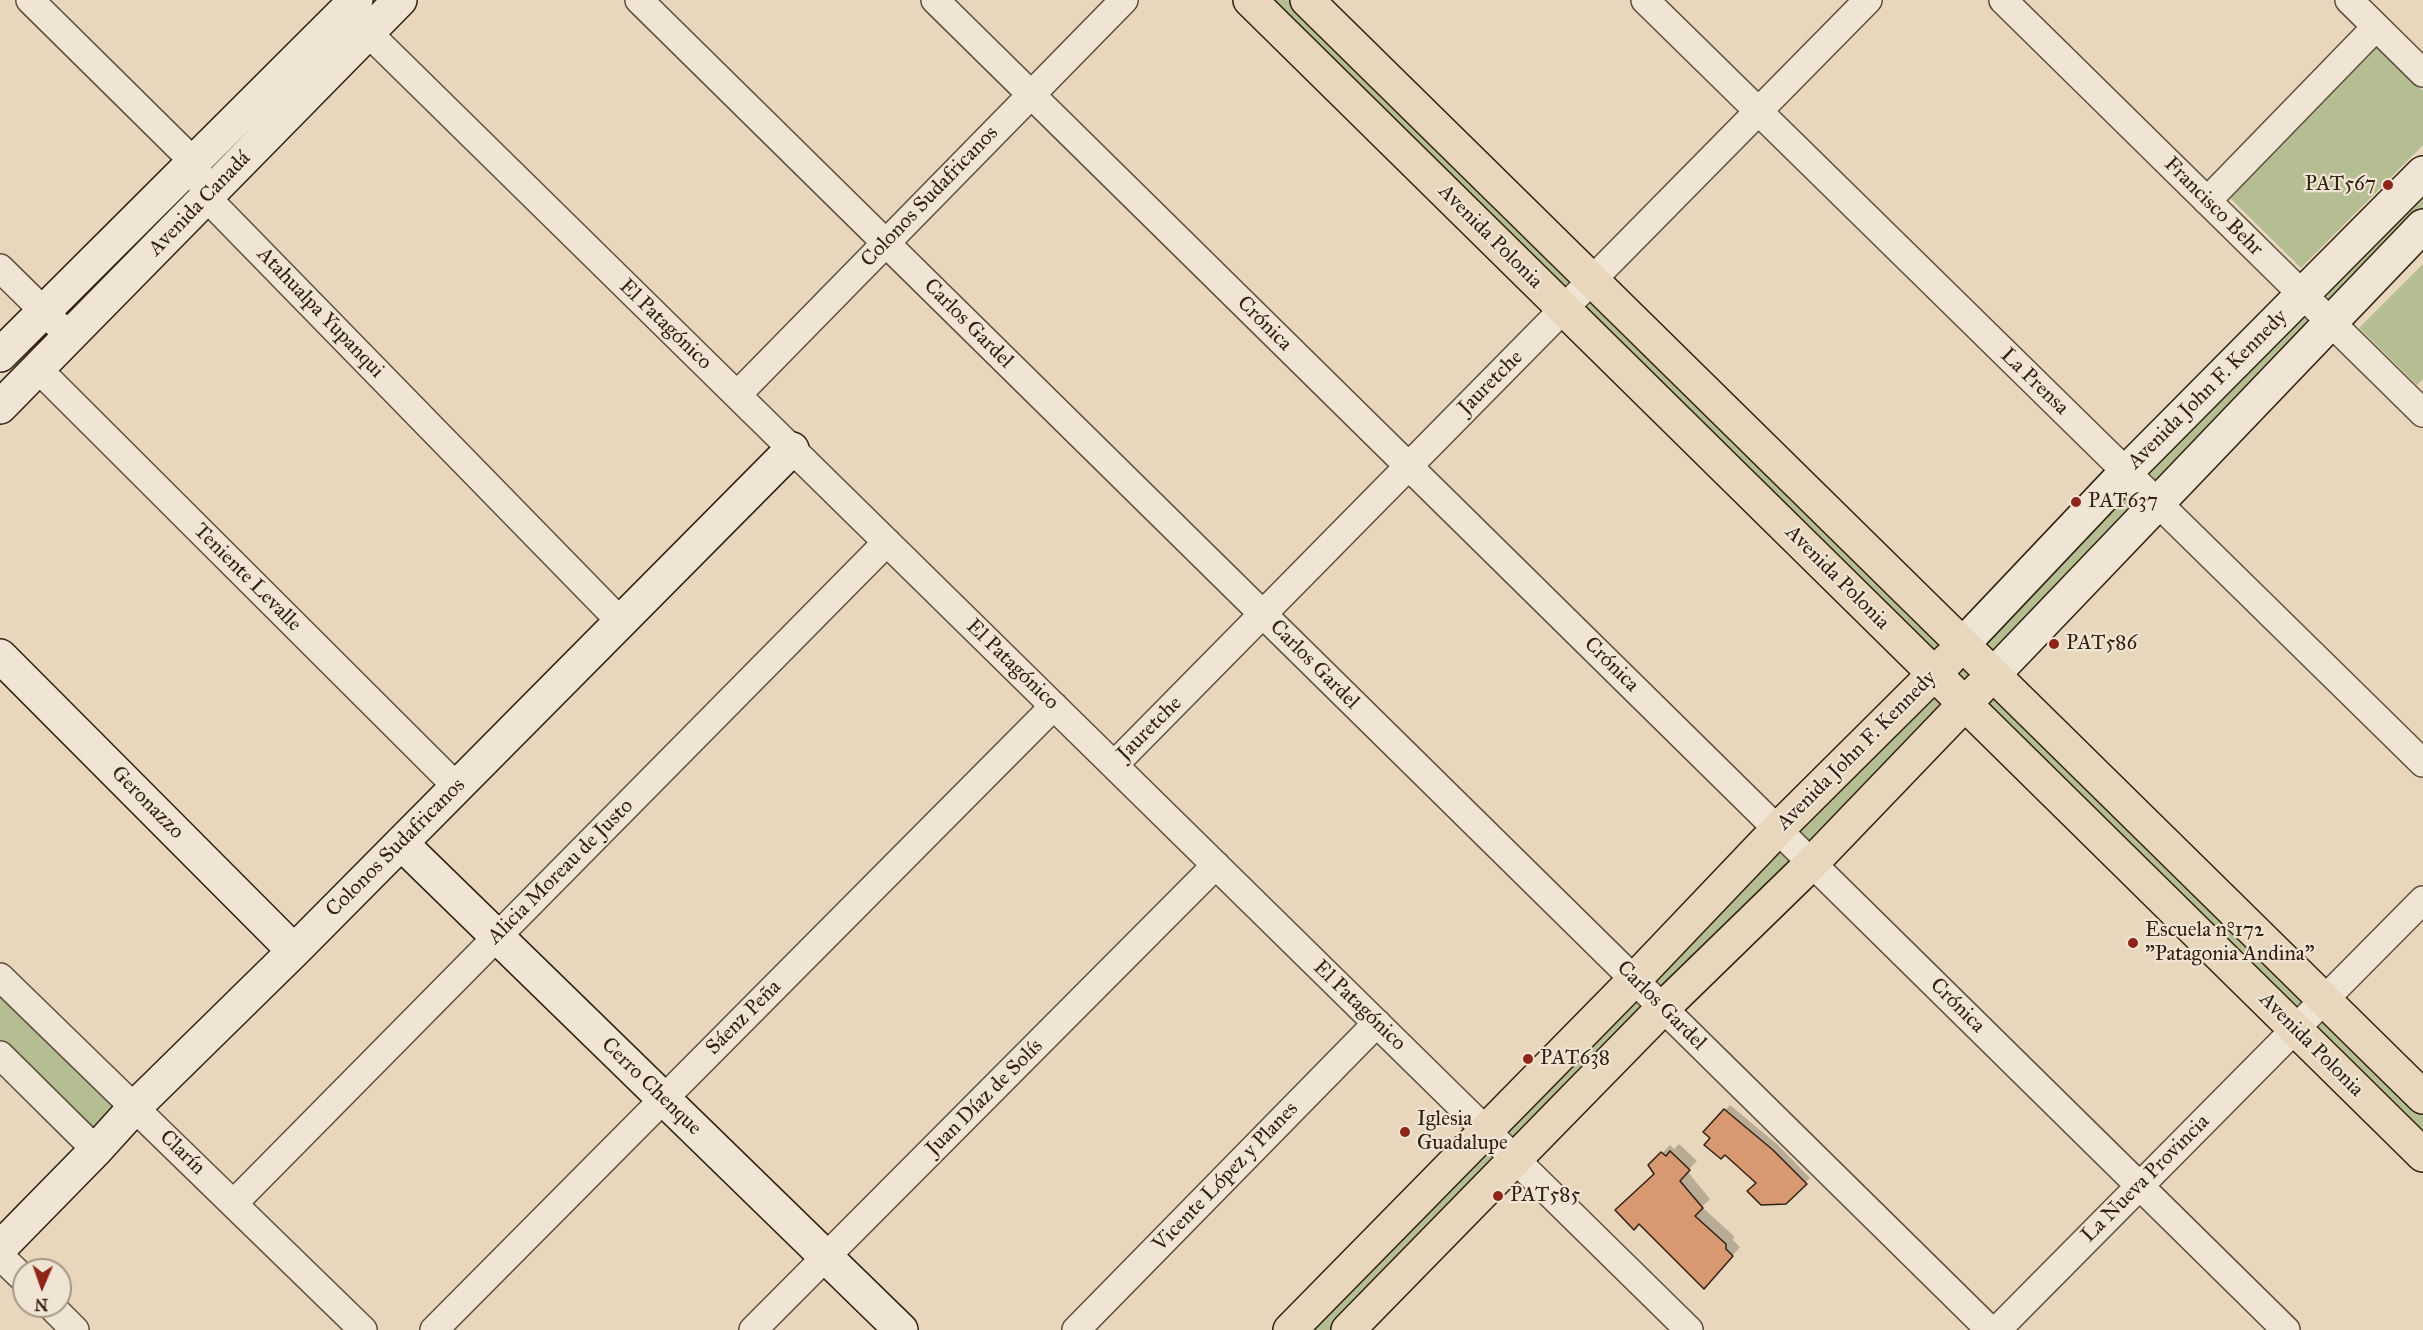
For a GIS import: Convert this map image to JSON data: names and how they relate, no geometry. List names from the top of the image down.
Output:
{
  "streets": {
    "main road": [
      "Colonos Sudafricanos",
      "Avenida Canadá",
      "Avenida Polonia",
      "Avenida John F. Kennedy",
      "Geronazzo",
      "Cerro Chenque"
    ],
    "street": [
      "Francisco Behr",
      "Atahualpa Yupanqui",
      "Carlos Gardel",
      "Crónica",
      "El Patagónico",
      "La Prensa",
      "Jauretche",
      "Teniente Levalle",
      "Alicia Moreau de Justo",
      "Sáenz Peña",
      "Juan Díaz de Solís",
      "Clarín",
      "Vicente López y Planes",
      "La Nueva Provincia"
    ]
  },
  "crossings": [
    ["Colonos Sudafricanos", "Atahualpa Yupanqui"],
    ["Colonos Sudafricanos", "Carlos Gardel"],
    ["Colonos Sudafricanos", "Crónica"],
    ["Colonos Sudafricanos", "El Patagónico"],
    ["Colonos Sudafricanos", "Teniente Levalle"],
    ["Colonos Sudafricanos", "Geronazzo"],
    ["Colonos Sudafricanos", "Cerro Chenque"],
    ["Colonos Sudafricanos", "Clarín"],
    ["Avenida Canadá", "Atahualpa Yupanqui"],
    ["Avenida Canadá", "El Patagónico"],
    ["Avenida Canadá", "Teniente Levalle"],
    ["Francisco Behr", "Avenida John F. Kennedy"],
    ["Avenida Polonia", "Jauretche"],
    ["Avenida Polonia", "Avenida John F. Kennedy"],
    ["Avenida Polonia", "La Nueva Provincia"],
    ["Carlos Gardel", "Jauretche"],
    ["Carlos Gardel", "Avenida John F. Kennedy"],
    ["Crónica", "Jauretche"],
    ["Crónica", "Avenida John F. Kennedy"],
    ["Crónica", "La Nueva Provincia"],
    ["El Patagónico", "Jauretche"],
    ["El Patagónico", "Avenida John F. Kennedy"],
    ["El Patagónico", "Alicia Moreau de Justo"],
    ["El Patagónico", "Sáenz Peña"],
    ["El Patagónico", "Juan Díaz de Solís"],
    ["El Patagónico", "Vicente López y Planes"],
    ["La Prensa", "Jauretche"],
    ["La Prensa", "Avenida John F. Kennedy"],
    ["Alicia Moreau de Justo", "Cerro Chenque"],
    ["Alicia Moreau de Justo", "Clarín"],
    ["Sáenz Peña", "Cerro Chenque"],
    ["Cerro Chenque", "Juan Díaz de Solís"]
  ],
  "places": [
    "PAT567",
    "PAT637",
    "PAT586",
    "Escuela n°172 \"Patagonia Andina\"",
    "PAT638",
    "Iglesia Guadalupe",
    "PAT585"
  ],
  "north": "bottom"
}
